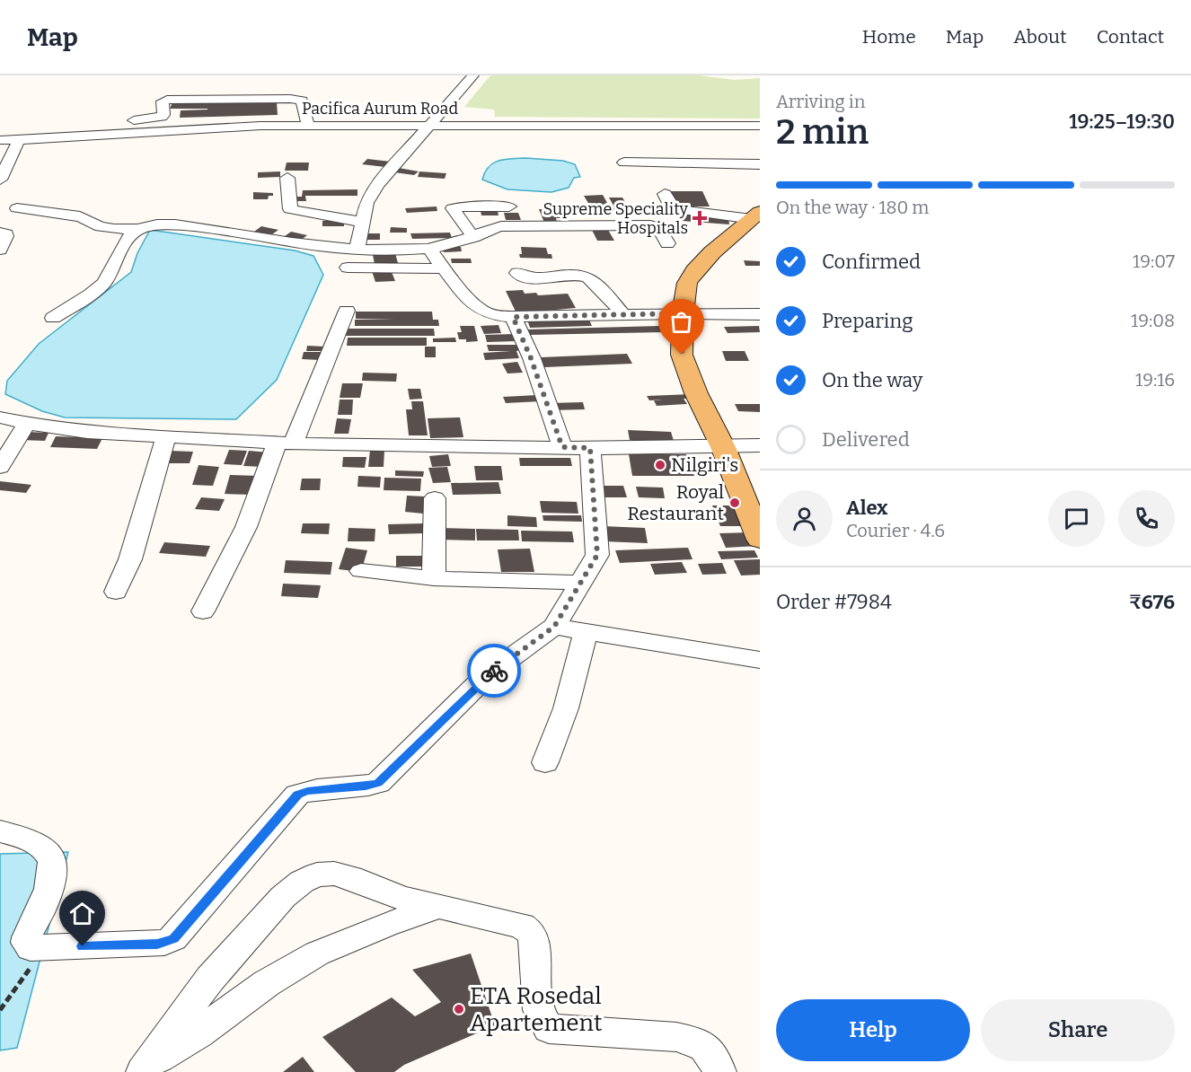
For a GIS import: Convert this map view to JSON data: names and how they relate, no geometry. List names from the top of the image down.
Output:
{
  "streets": {
    "street": ["Pacifica Aurum Road"]
  },
  "places": {
    "health": ["Supreme Speciality Hospitals"],
    "other": ["Nilgiri's", "Royal Restaurant", "ETA Rosedal Apartement"]
  },
  "page": {
    "header": "Map",
    "nav": [
      "Home",
      "Map",
      "About",
      "Contact"
    ],
    "heading": ["2 min", "Arriving in", "19:25–19:30"],
    "panel": [
      "Alex",
      "Courier · 4.6",
      "Order #7984",
      "₹676"
    ],
    "bar": "On the way · 180 m",
    "list": [
      ["Confirmed", "19:07"],
      ["Preparing", "19:08"],
      ["On the way", "19:16"],
      "Delivered"
    ],
    "buttons": ["Help", "Share"]
  }
}
